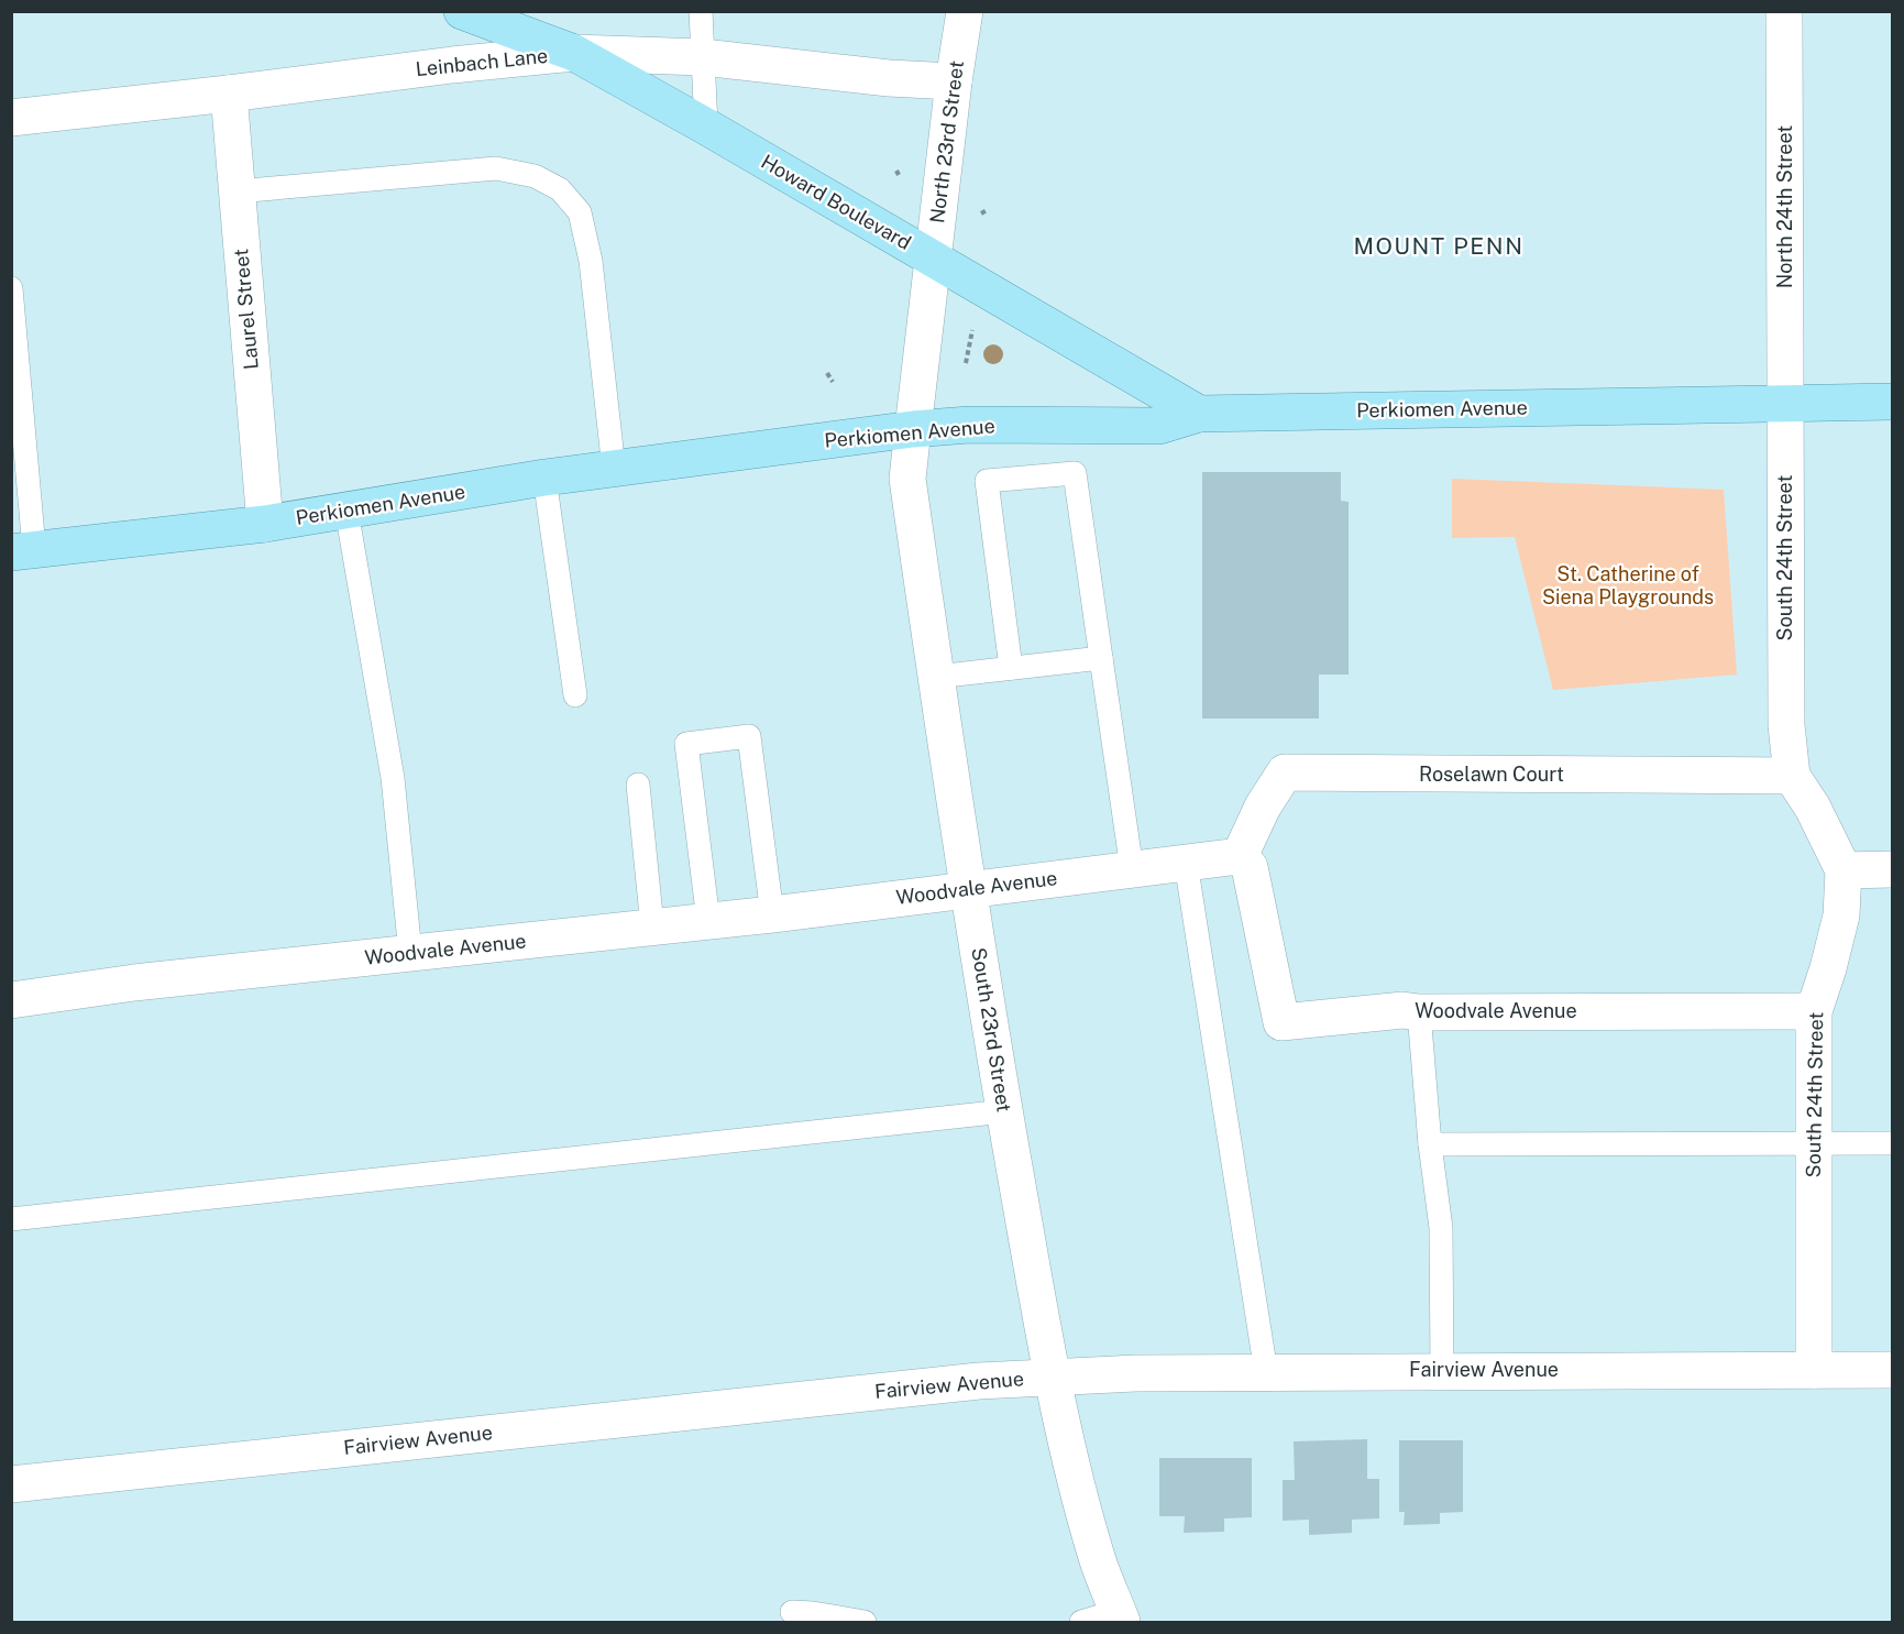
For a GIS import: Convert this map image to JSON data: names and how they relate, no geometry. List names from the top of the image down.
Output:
{
  "streets": {
    "main road": ["Howard Boulevard", "Perkiomen Avenue"],
    "street": [
      "Leinbach Lane",
      "North 23rd Street",
      "North 24th Street",
      "Laurel Street",
      "South 24th Street",
      "Roselawn Court",
      "Woodvale Avenue",
      "South 23rd Street",
      "Fairview Avenue"
    ]
  },
  "crossings": [
    ["Leinbach Lane", "North 23rd Street"],
    ["Leinbach Lane", "Howard Boulevard"],
    ["Leinbach Lane", "Laurel Street"],
    ["North 23rd Street", "Howard Boulevard"],
    ["North 23rd Street", "Perkiomen Avenue"],
    ["North 23rd Street", "South 23rd Street"],
    ["Howard Boulevard", "Perkiomen Avenue"],
    ["North 24th Street", "Perkiomen Avenue"],
    ["North 24th Street", "South 24th Street"],
    ["Laurel Street", "Perkiomen Avenue"],
    ["Perkiomen Avenue", "South 24th Street"],
    ["Perkiomen Avenue", "South 23rd Street"],
    ["South 24th Street", "Roselawn Court"],
    ["South 24th Street", "Woodvale Avenue"],
    ["South 24th Street", "Fairview Avenue"],
    ["Roselawn Court", "Woodvale Avenue"],
    ["Woodvale Avenue", "South 23rd Street"],
    ["South 23rd Street", "Fairview Avenue"]
  ],
  "districts": ["MOUNT PENN"],
  "parks": ["St. Catherine of Siena Playgrounds"]
}
